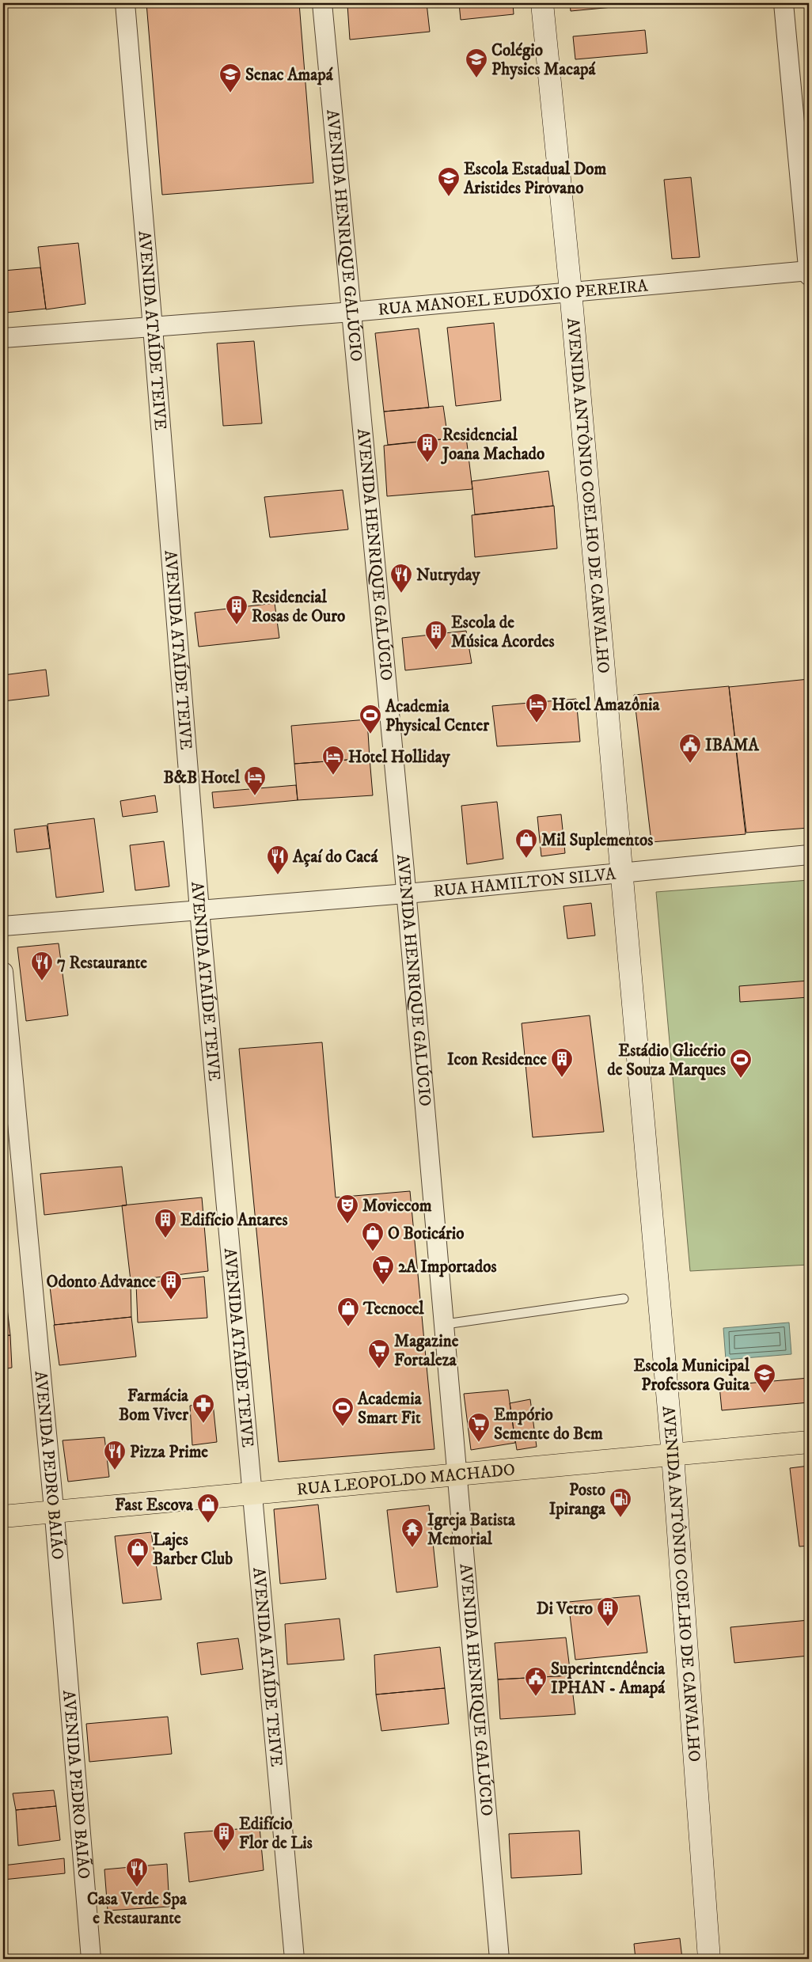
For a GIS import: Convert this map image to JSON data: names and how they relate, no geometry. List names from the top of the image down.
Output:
{
  "streets": {
    "main road": ["RUA LEOPOLDO MACHADO"],
    "street": [
      "AVENIDA HENRIQUE GALÚCIO",
      "RUA MANOEL EUDÓXIO PEREIRA",
      "AVENIDA ATAÍDE TEIVE",
      "AVENIDA ANTÔNIO COELHO DE CARVALHO",
      "RUA HAMILTON SILVA",
      "AVENIDA PEDRO BAIÃO"
    ]
  },
  "crossings": [
    ["AVENIDA HENRIQUE GALÚCIO", "RUA MANOEL EUDÓXIO PEREIRA"],
    ["AVENIDA HENRIQUE GALÚCIO", "RUA HAMILTON SILVA"],
    ["AVENIDA HENRIQUE GALÚCIO", "RUA LEOPOLDO MACHADO"],
    ["RUA MANOEL EUDÓXIO PEREIRA", "AVENIDA ATAÍDE TEIVE"],
    ["RUA MANOEL EUDÓXIO PEREIRA", "AVENIDA ANTÔNIO COELHO DE CARVALHO"],
    ["AVENIDA ATAÍDE TEIVE", "RUA HAMILTON SILVA"],
    ["AVENIDA ATAÍDE TEIVE", "RUA LEOPOLDO MACHADO"],
    ["AVENIDA ANTÔNIO COELHO DE CARVALHO", "RUA HAMILTON SILVA"],
    ["AVENIDA ANTÔNIO COELHO DE CARVALHO", "RUA LEOPOLDO MACHADO"],
    ["AVENIDA PEDRO BAIÃO", "RUA LEOPOLDO MACHADO"]
  ],
  "places": {
    "school or university": [
      "Colégio Physics Macapá",
      "Senac Amapá",
      "Escola Estadual Dom Aristides Pirovano",
      "Escola Municipal Professora Guita"
    ],
    "building": [
      "Residencial Joana Machado",
      "Residencial Rosas de Ouro",
      "Escola de Música Acordes",
      "Icon Residence",
      "Edifício Antares",
      "Odonto Advance",
      "Di Vetro",
      "Edifício Flor de Lis"
    ],
    "restaurant": [
      "Nutryday",
      "Açaí do Cacá",
      "7 Restaurante",
      "Pizza Prime",
      "Casa Verde Spa e Restaurante"
    ],
    "hotel": ["Hotel Amazônia", "Hotel Holliday", "B&B Hotel"],
    "sports": ["Academia Physical Center", "Estádio Glicério de Souza Marques", "Academia Smart Fit"],
    "public building": ["IBAMA", "Superintendência IPHAN - Amapá"],
    "shop": [
      "Mil Suplementos",
      "O Boticário",
      "Tecnocel",
      "Fast Escova",
      "Lajes Barber Club"
    ],
    "theatre": ["Moviecom"],
    "supermarket": ["2A Importados", "Magazine Fortaleza", "Empório Semente do Bem"],
    "pharmacy": ["Farmácia Bom Viver"],
    "fuel station": ["Posto Ipiranga"],
    "temple": ["Igreja Batista Memorial"]
  }
}
